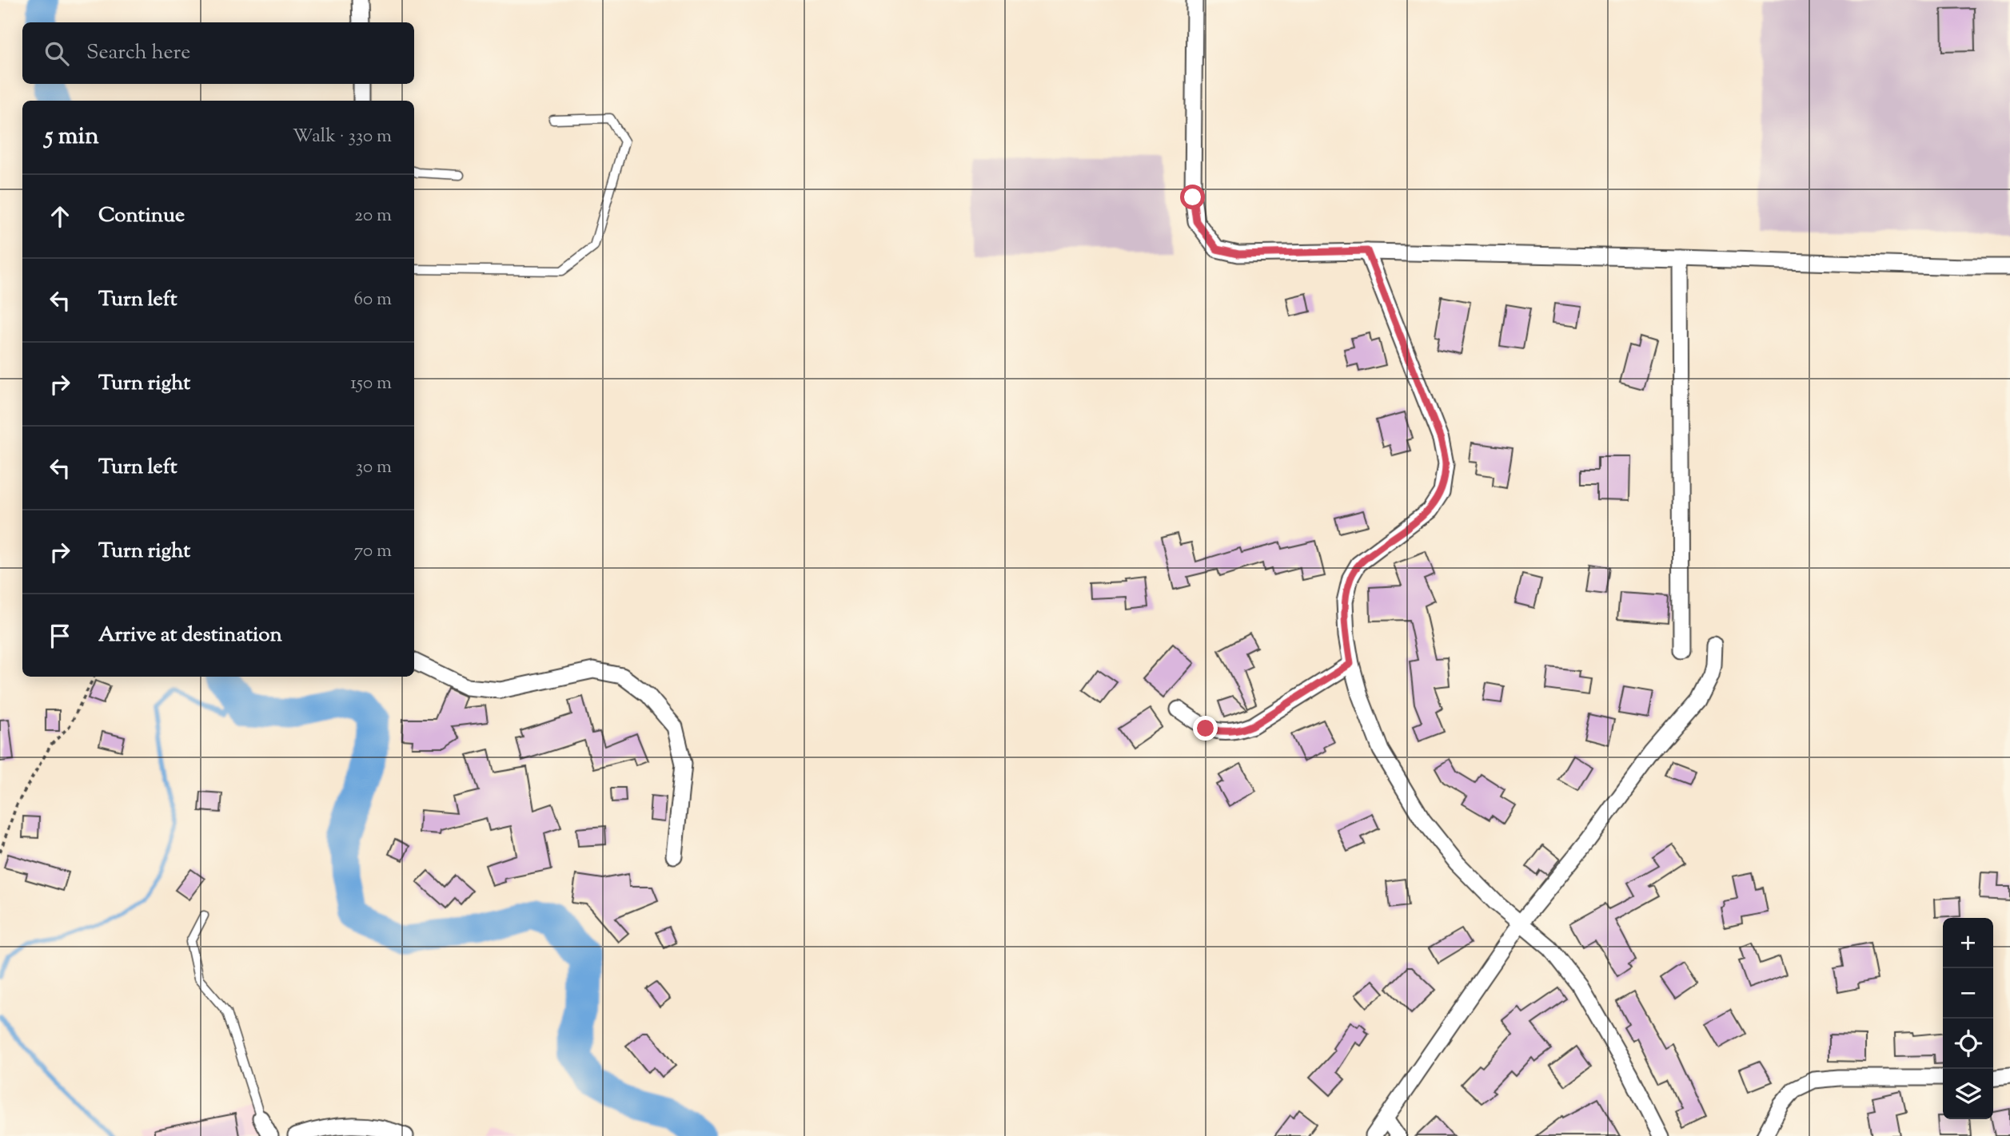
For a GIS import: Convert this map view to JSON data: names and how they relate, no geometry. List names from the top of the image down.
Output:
{
  "page": {
    "search": "Search here",
    "heading": ["5 min", "Walk · 330 m"],
    "list": [
      ["Continue", "20 m"],
      ["Turn left", "60 m"],
      ["Turn right", "150 m"],
      ["Turn left", "30 m"],
      ["Turn right", "70 m"],
      "Arrive at destination"
    ],
    "map_buttons": ["+", "−"]
  }
}
